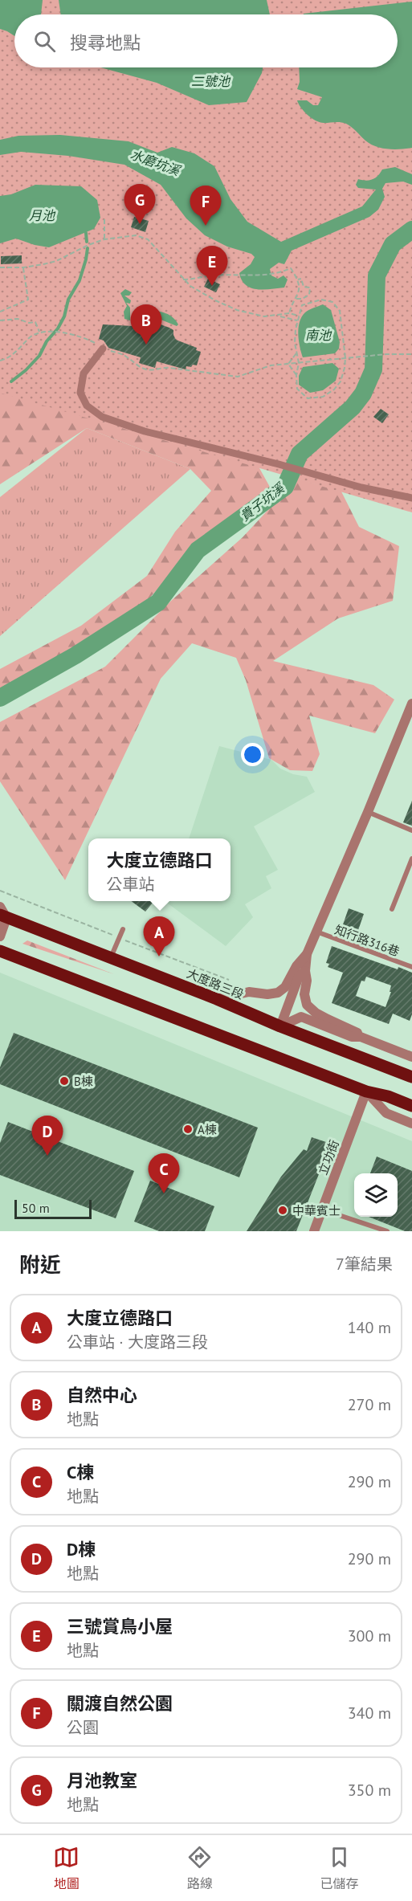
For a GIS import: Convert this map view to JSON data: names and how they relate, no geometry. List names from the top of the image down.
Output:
{
  "streets": {
    "main road": ["大度路三段"],
    "street": ["立功街"],
    "lane": ["知行路316巷"]
  },
  "water": [
    "二號池",
    "水磨坑溪",
    "月池",
    "南池",
    "貴子坑溪"
  ],
  "places": ["B棟", "A棟", "中華賓士"],
  "scale_bar": "50 m",
  "page": {
    "search": "搜尋地點",
    "pins": [
      "G",
      "F",
      "E",
      "B",
      "A",
      "D",
      "C"
    ],
    "popup": ["大度立德路口", "公車站"],
    "scale": "50 m",
    "heading": ["附近", "7筆結果"],
    "list": [
      {
        "mark": "A",
        "name": "大度立德路口",
        "note": "公車站 · 大度路三段",
        "value": "140 m"
      },
      {
        "mark": "B",
        "name": "自然中心",
        "note": "地點",
        "value": "270 m"
      },
      {
        "mark": "C",
        "name": "C棟",
        "note": "地點",
        "value": "290 m"
      },
      {
        "mark": "D",
        "name": "D棟",
        "note": "地點",
        "value": "290 m"
      },
      {
        "mark": "E",
        "name": "三號賞鳥小屋",
        "note": "地點",
        "value": "300 m"
      },
      {
        "mark": "F",
        "name": "關渡自然公園",
        "note": "公園",
        "value": "340 m"
      },
      {
        "mark": "G",
        "name": "月池教室",
        "note": "地點",
        "value": "350 m"
      }
    ],
    "nav": ["地圖", "路線", "已儲存"]
  }
}
